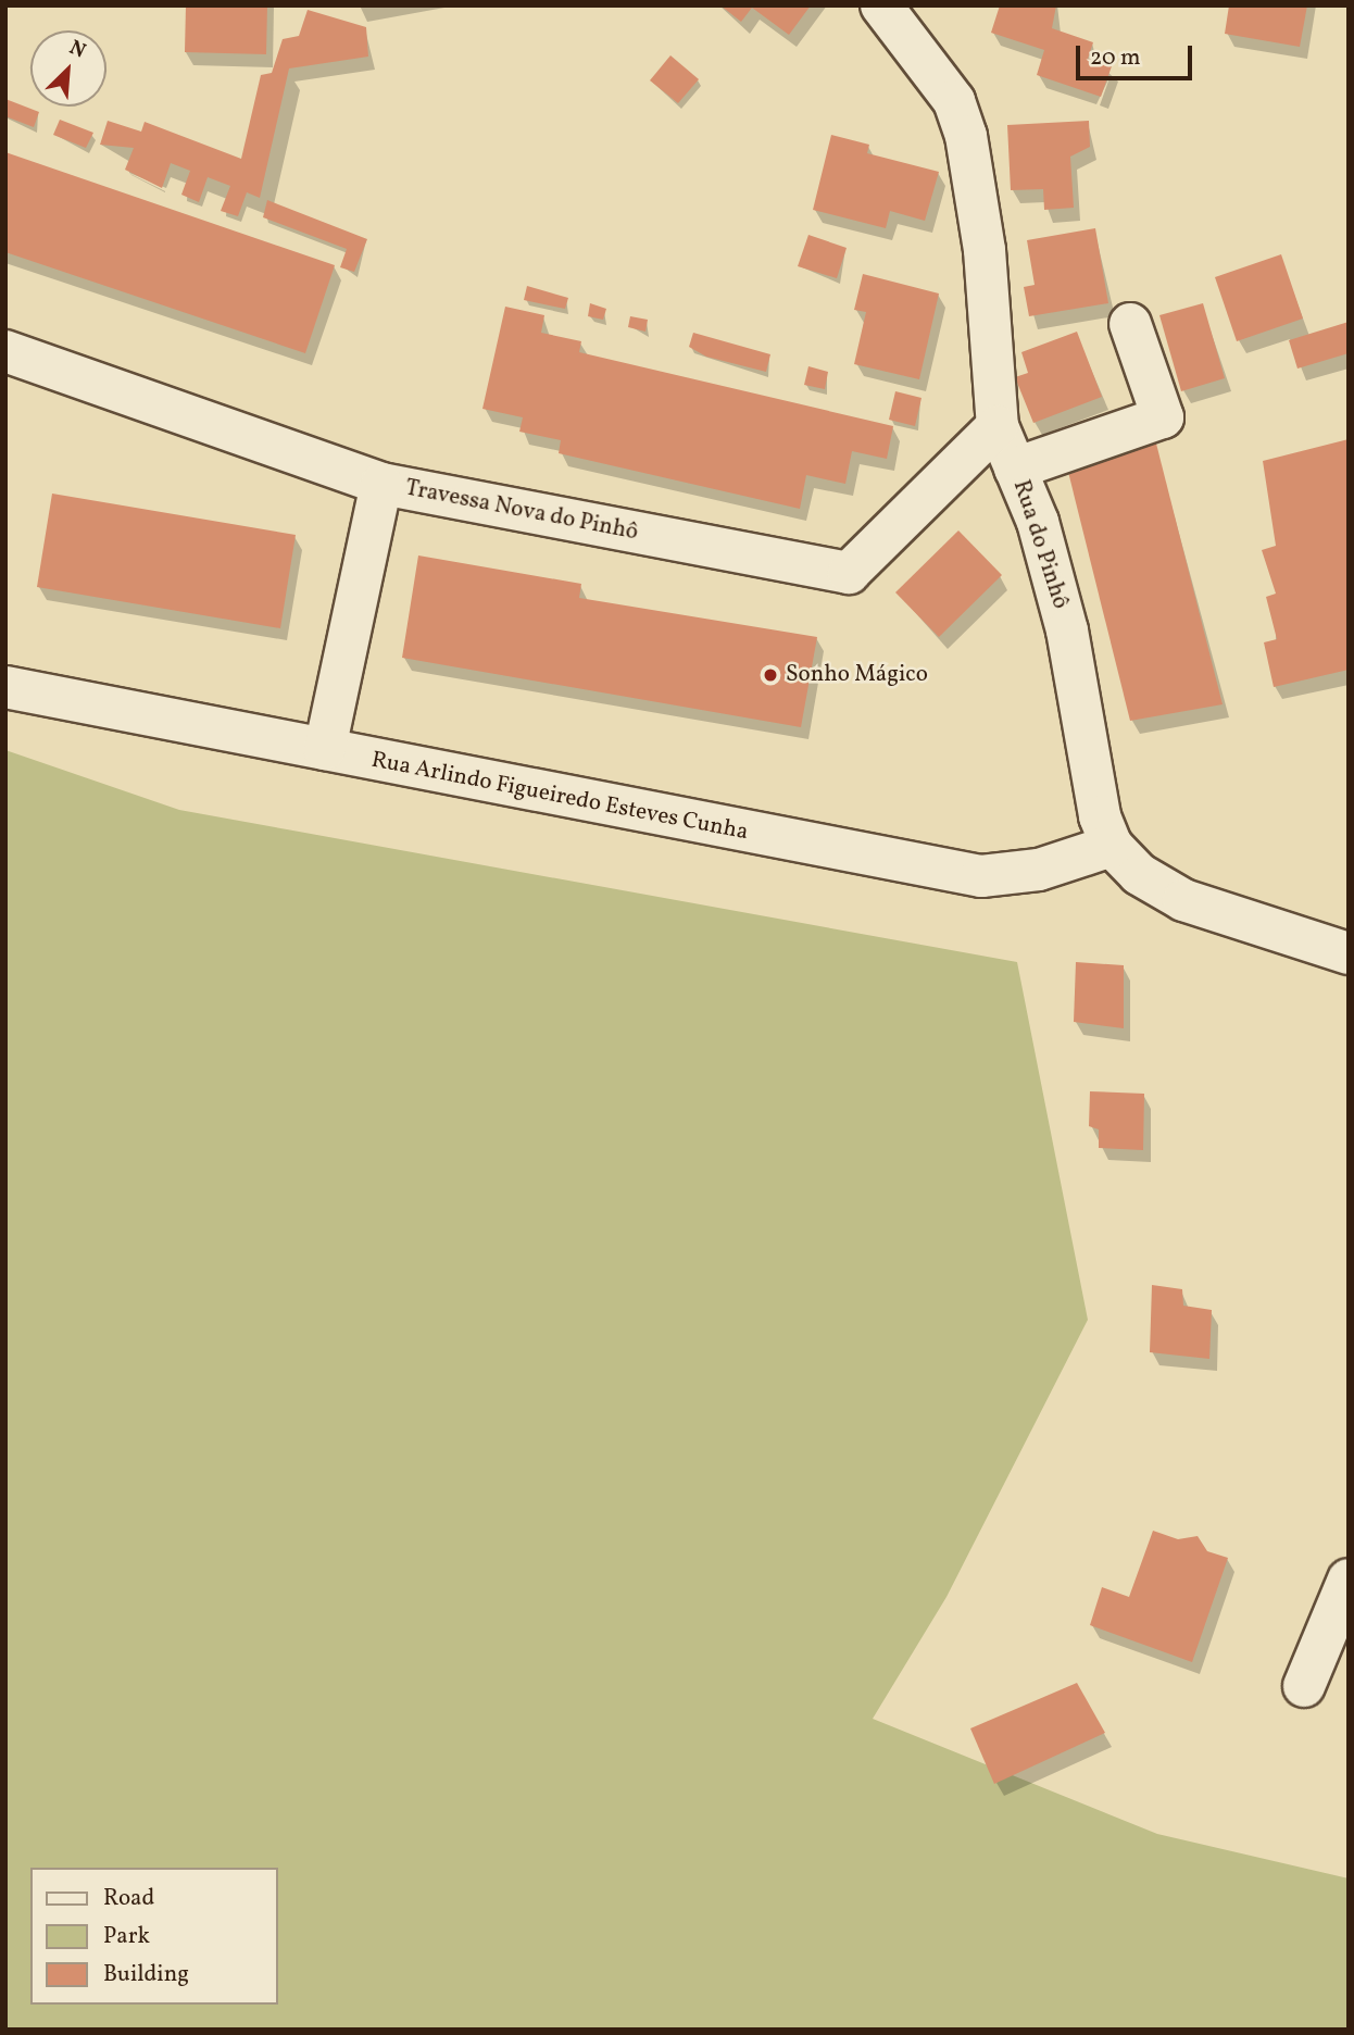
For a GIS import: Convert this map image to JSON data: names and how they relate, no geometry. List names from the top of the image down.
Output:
{
  "streets": {
    "street": ["Travessa Nova do Pinhô", "Rua do Pinhô", "Rua Arlindo Figueiredo Esteves Cunha"]
  },
  "crossings": [
    ["Travessa Nova do Pinhô", "Rua do Pinhô"],
    ["Rua do Pinhô", "Rua Arlindo Figueiredo Esteves Cunha"]
  ],
  "places": ["Sonho Mágico"],
  "legend": ["Road", "Park", "Building"],
  "scale_bar": "20 m",
  "north": "top right"
}
